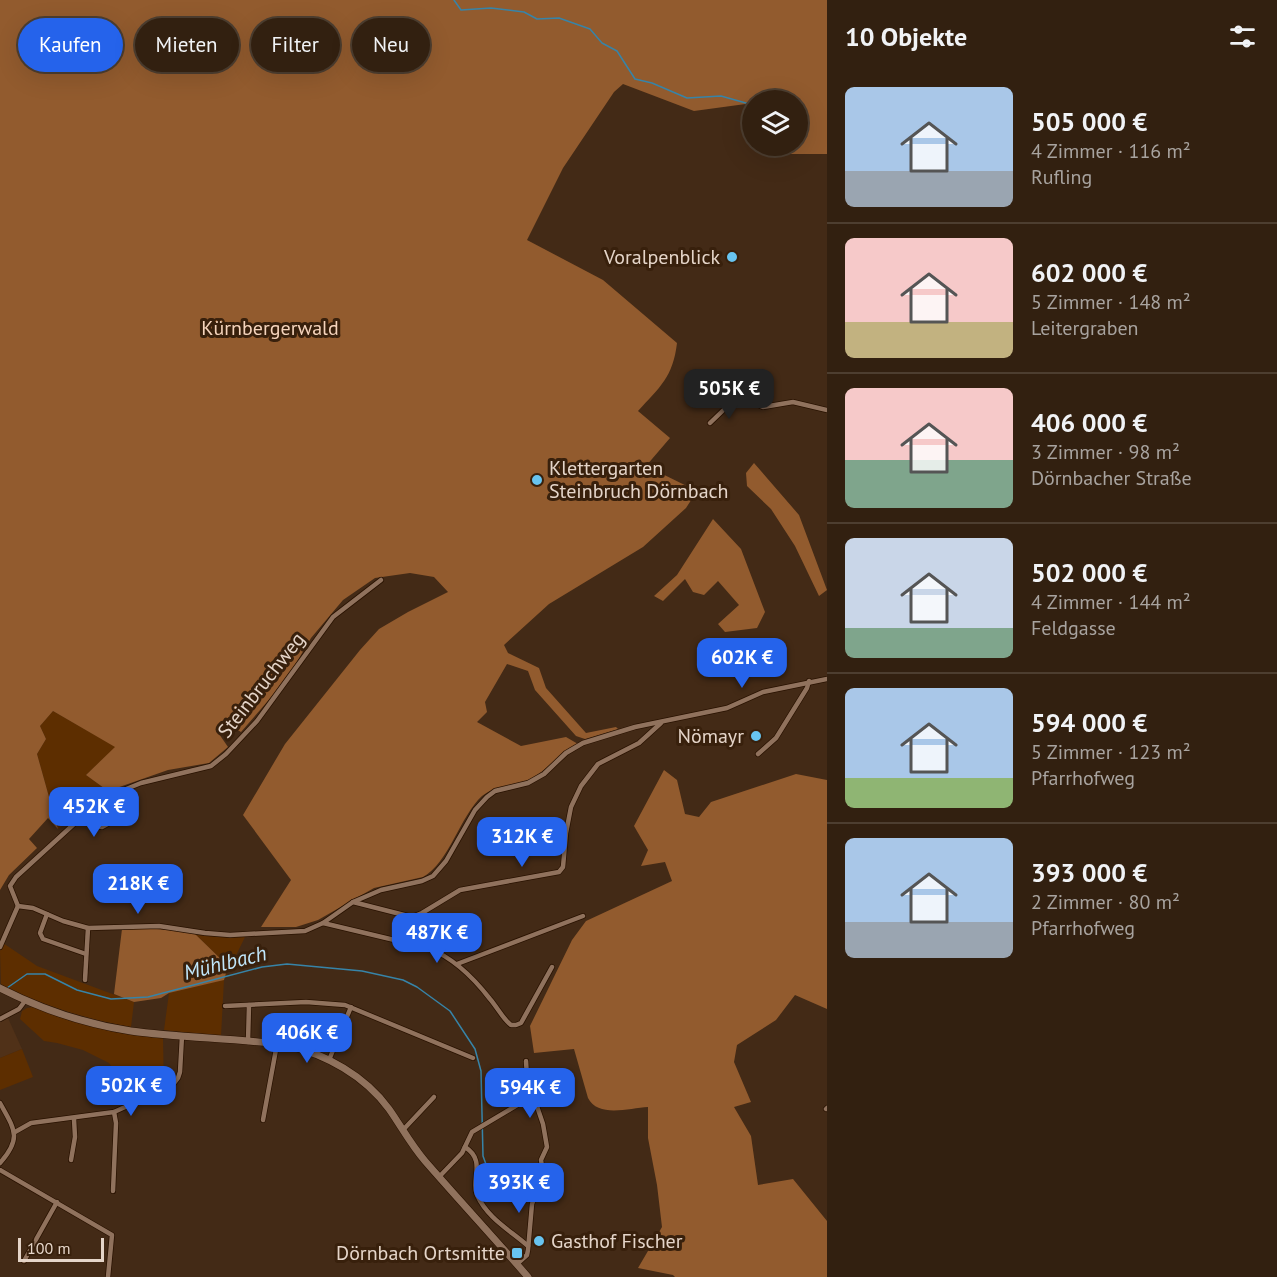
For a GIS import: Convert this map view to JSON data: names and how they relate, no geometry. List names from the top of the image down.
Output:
{
  "streets": {
    "street": ["Steinbruchweg"]
  },
  "water": ["Mühlbach"],
  "parks": ["Kürnbergerwald"],
  "places": {
    "other": [
      "Voralpenblick",
      "Klettergarten Steinbruch Dörnbach",
      "Nömayr",
      "Gasthof Fischer"
    ],
    "transit": ["Dörnbach Ortsmitte"]
  },
  "scale_bar": "100 m",
  "page": {
    "heading": "10 Objekte",
    "chip": [
      "Kaufen",
      "Mieten",
      "Filter",
      "Neu"
    ],
    "list": [
      {
        "name": "505 000 €",
        "note": "4 Zimmer · 116 m² · Rufling"
      },
      {
        "name": "602 000 €",
        "note": "5 Zimmer · 148 m² · Leitergraben"
      },
      {
        "name": "406 000 €",
        "note": "3 Zimmer · 98 m² · Dörnbacher Straße"
      },
      {
        "name": "502 000 €",
        "note": "4 Zimmer · 144 m² · Feldgasse"
      },
      {
        "name": "594 000 €",
        "note": "5 Zimmer · 123 m² · Pfarrhofweg"
      },
      {
        "name": "393 000 €",
        "note": "2 Zimmer · 80 m² · Pfarrhofweg"
      }
    ],
    "price": [
      "505K €",
      "602K €",
      "452K €",
      "312K €",
      "218K €",
      "487K €",
      "406K €",
      "502K €",
      "594K €",
      "393K €"
    ],
    "scale": "100 m"
  }
}
